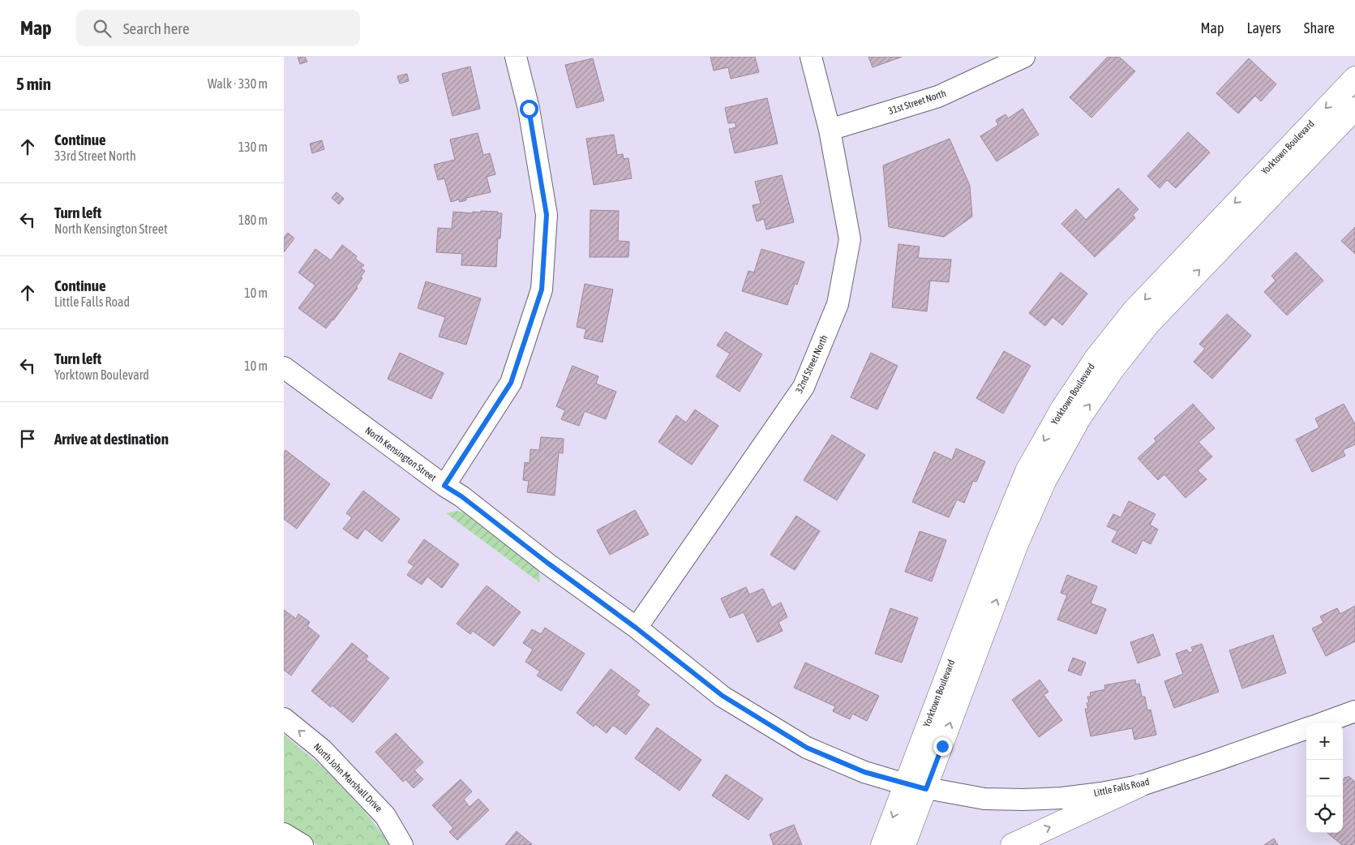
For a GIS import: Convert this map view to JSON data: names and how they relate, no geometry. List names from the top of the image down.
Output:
{
  "streets": {
    "street": [
      "31st Street North",
      "Yorktown Boulevard",
      "32nd Street North",
      "North Kensington Street",
      "North John Marshall Drive",
      "Little Falls Road"
    ]
  },
  "crossings": [
    ["31st Street North", "32nd Street North"],
    ["Yorktown Boulevard", "North Kensington Street"],
    ["Yorktown Boulevard", "Little Falls Road"],
    ["32nd Street North", "North Kensington Street"],
    ["North Kensington Street", "Little Falls Road"]
  ],
  "one_way": ["North John Marshall Drive"],
  "page": {
    "header": "Map",
    "search": "Search here",
    "nav": ["Map", "Layers", "Share"],
    "heading": ["5 min", "Walk · 330 m"],
    "list": [
      ["Continue", "33rd Street North", "130 m"],
      ["Turn left", "North Kensington Street", "180 m"],
      ["Continue", "Little Falls Road", "10 m"],
      ["Turn left", "Yorktown Boulevard", "10 m"],
      "Arrive at destination"
    ],
    "map_buttons": ["+", "−"]
  }
}
